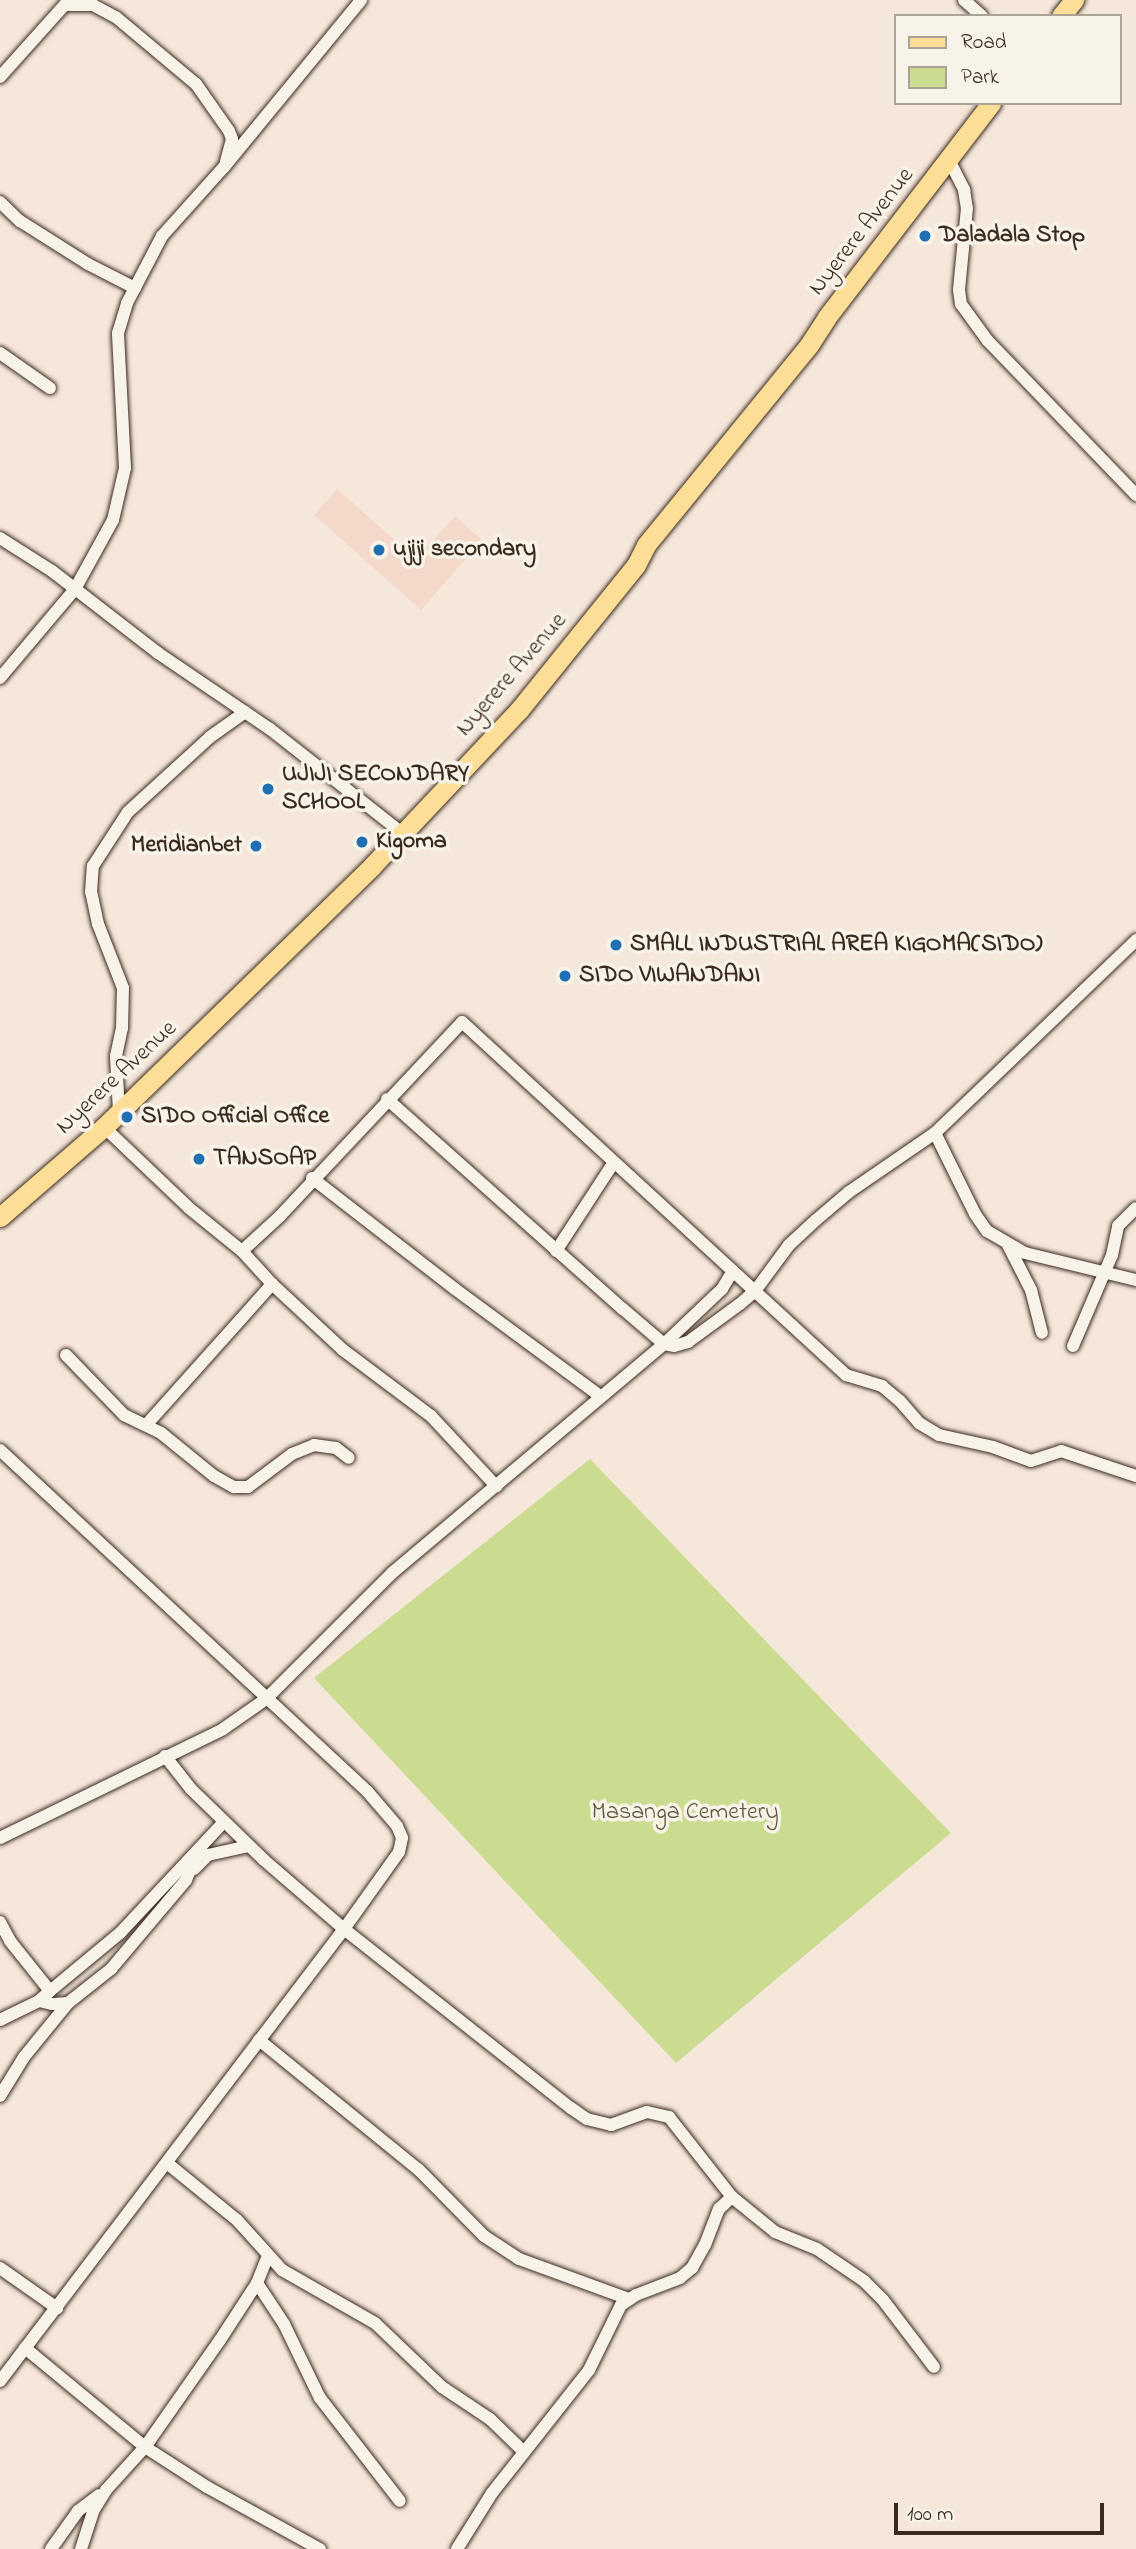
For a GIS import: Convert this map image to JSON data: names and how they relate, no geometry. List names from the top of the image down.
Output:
{
  "streets": {
    "main road": ["Nyerere Avenue"]
  },
  "parks": ["Masanga Cemetery"],
  "places": [
    "Daladala Stop",
    "ujiji secondary",
    "UJIJI SECONDARY SCHOOL",
    "Kigoma",
    "Meridianbet",
    "SMALL INDUSTRIAL AREA KIGOMA(SIDO)",
    "SIDO VIWANDANI",
    "SIDO Official Office",
    "TANSOAP"
  ],
  "legend": ["Road", "Park"],
  "scale_bar": "100 m"
}
